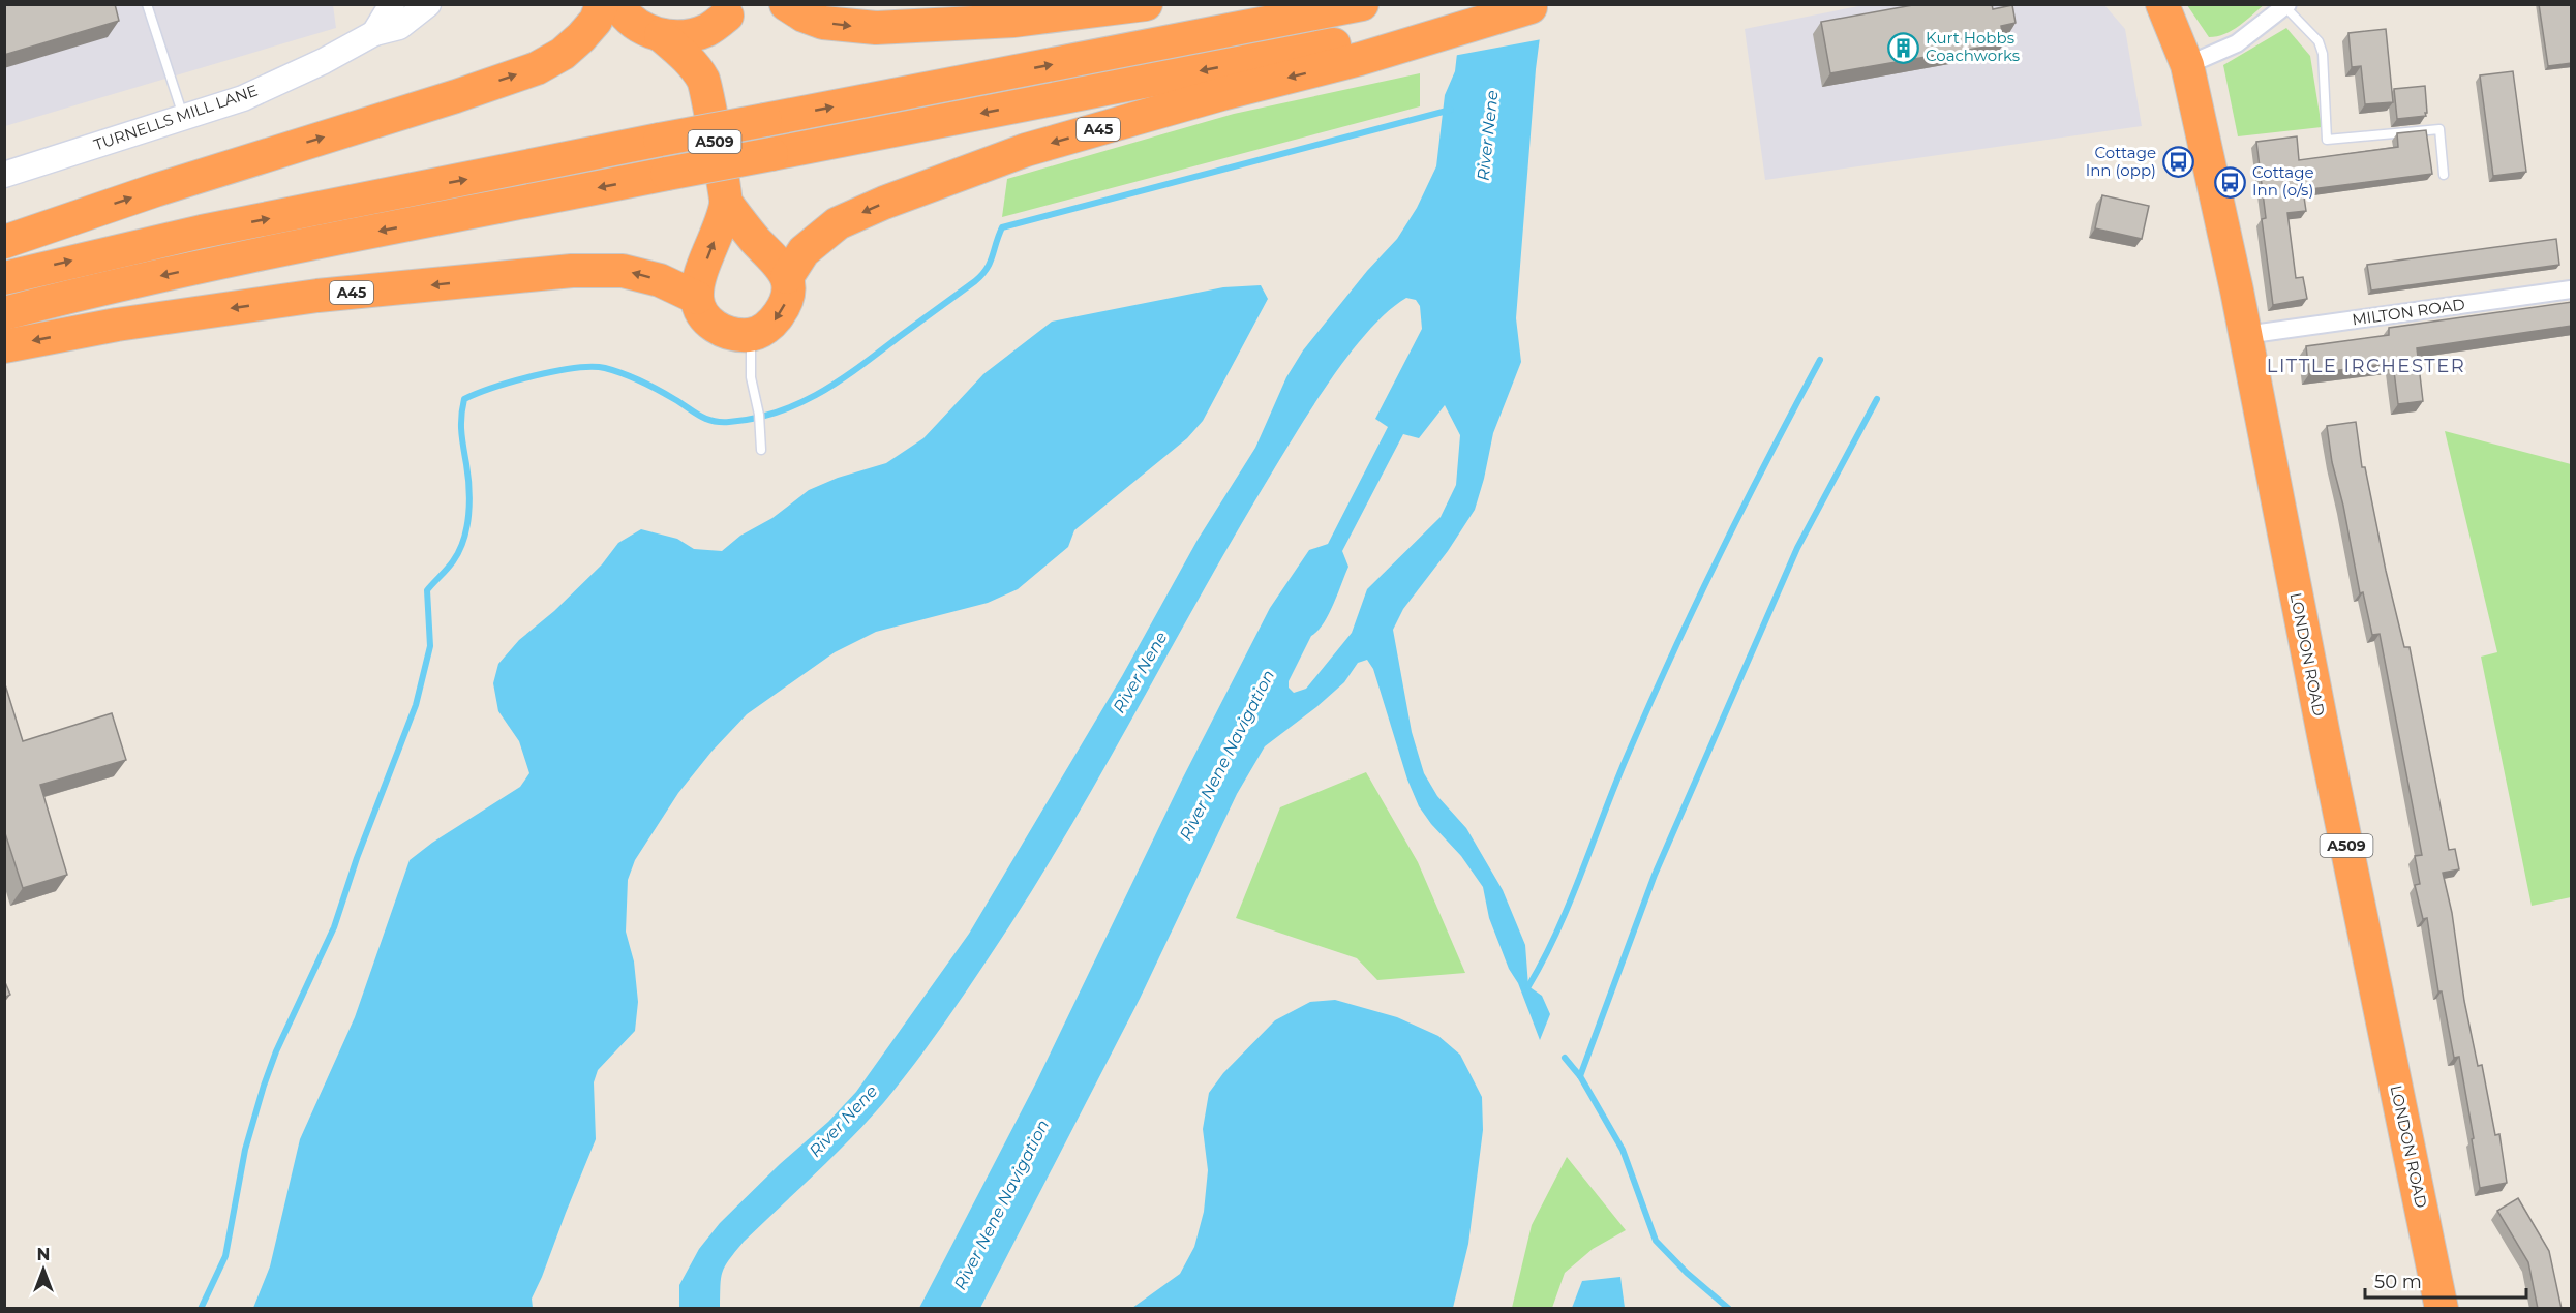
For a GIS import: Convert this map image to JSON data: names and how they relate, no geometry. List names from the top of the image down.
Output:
{
  "streets": {
    "highway": ["A45", "A509", "LONDON ROAD"],
    "main road": ["TURNELLS MILL LANE"],
    "street": ["MILTON ROAD"]
  },
  "crossings": [
    ["A45", "A509"],
    ["MILTON ROAD", "LONDON ROAD"]
  ],
  "districts": ["LITTLE IRCHESTER"],
  "water": ["River Nene", "River Nene Navigation"],
  "places": {
    "building": ["Kurt Hobbs Coachworks"],
    "bus stop": ["Cottage Inn (opp)", "Cottage Inn (o/s)"]
  },
  "scale_bar": "50 m",
  "north": "top"
}
